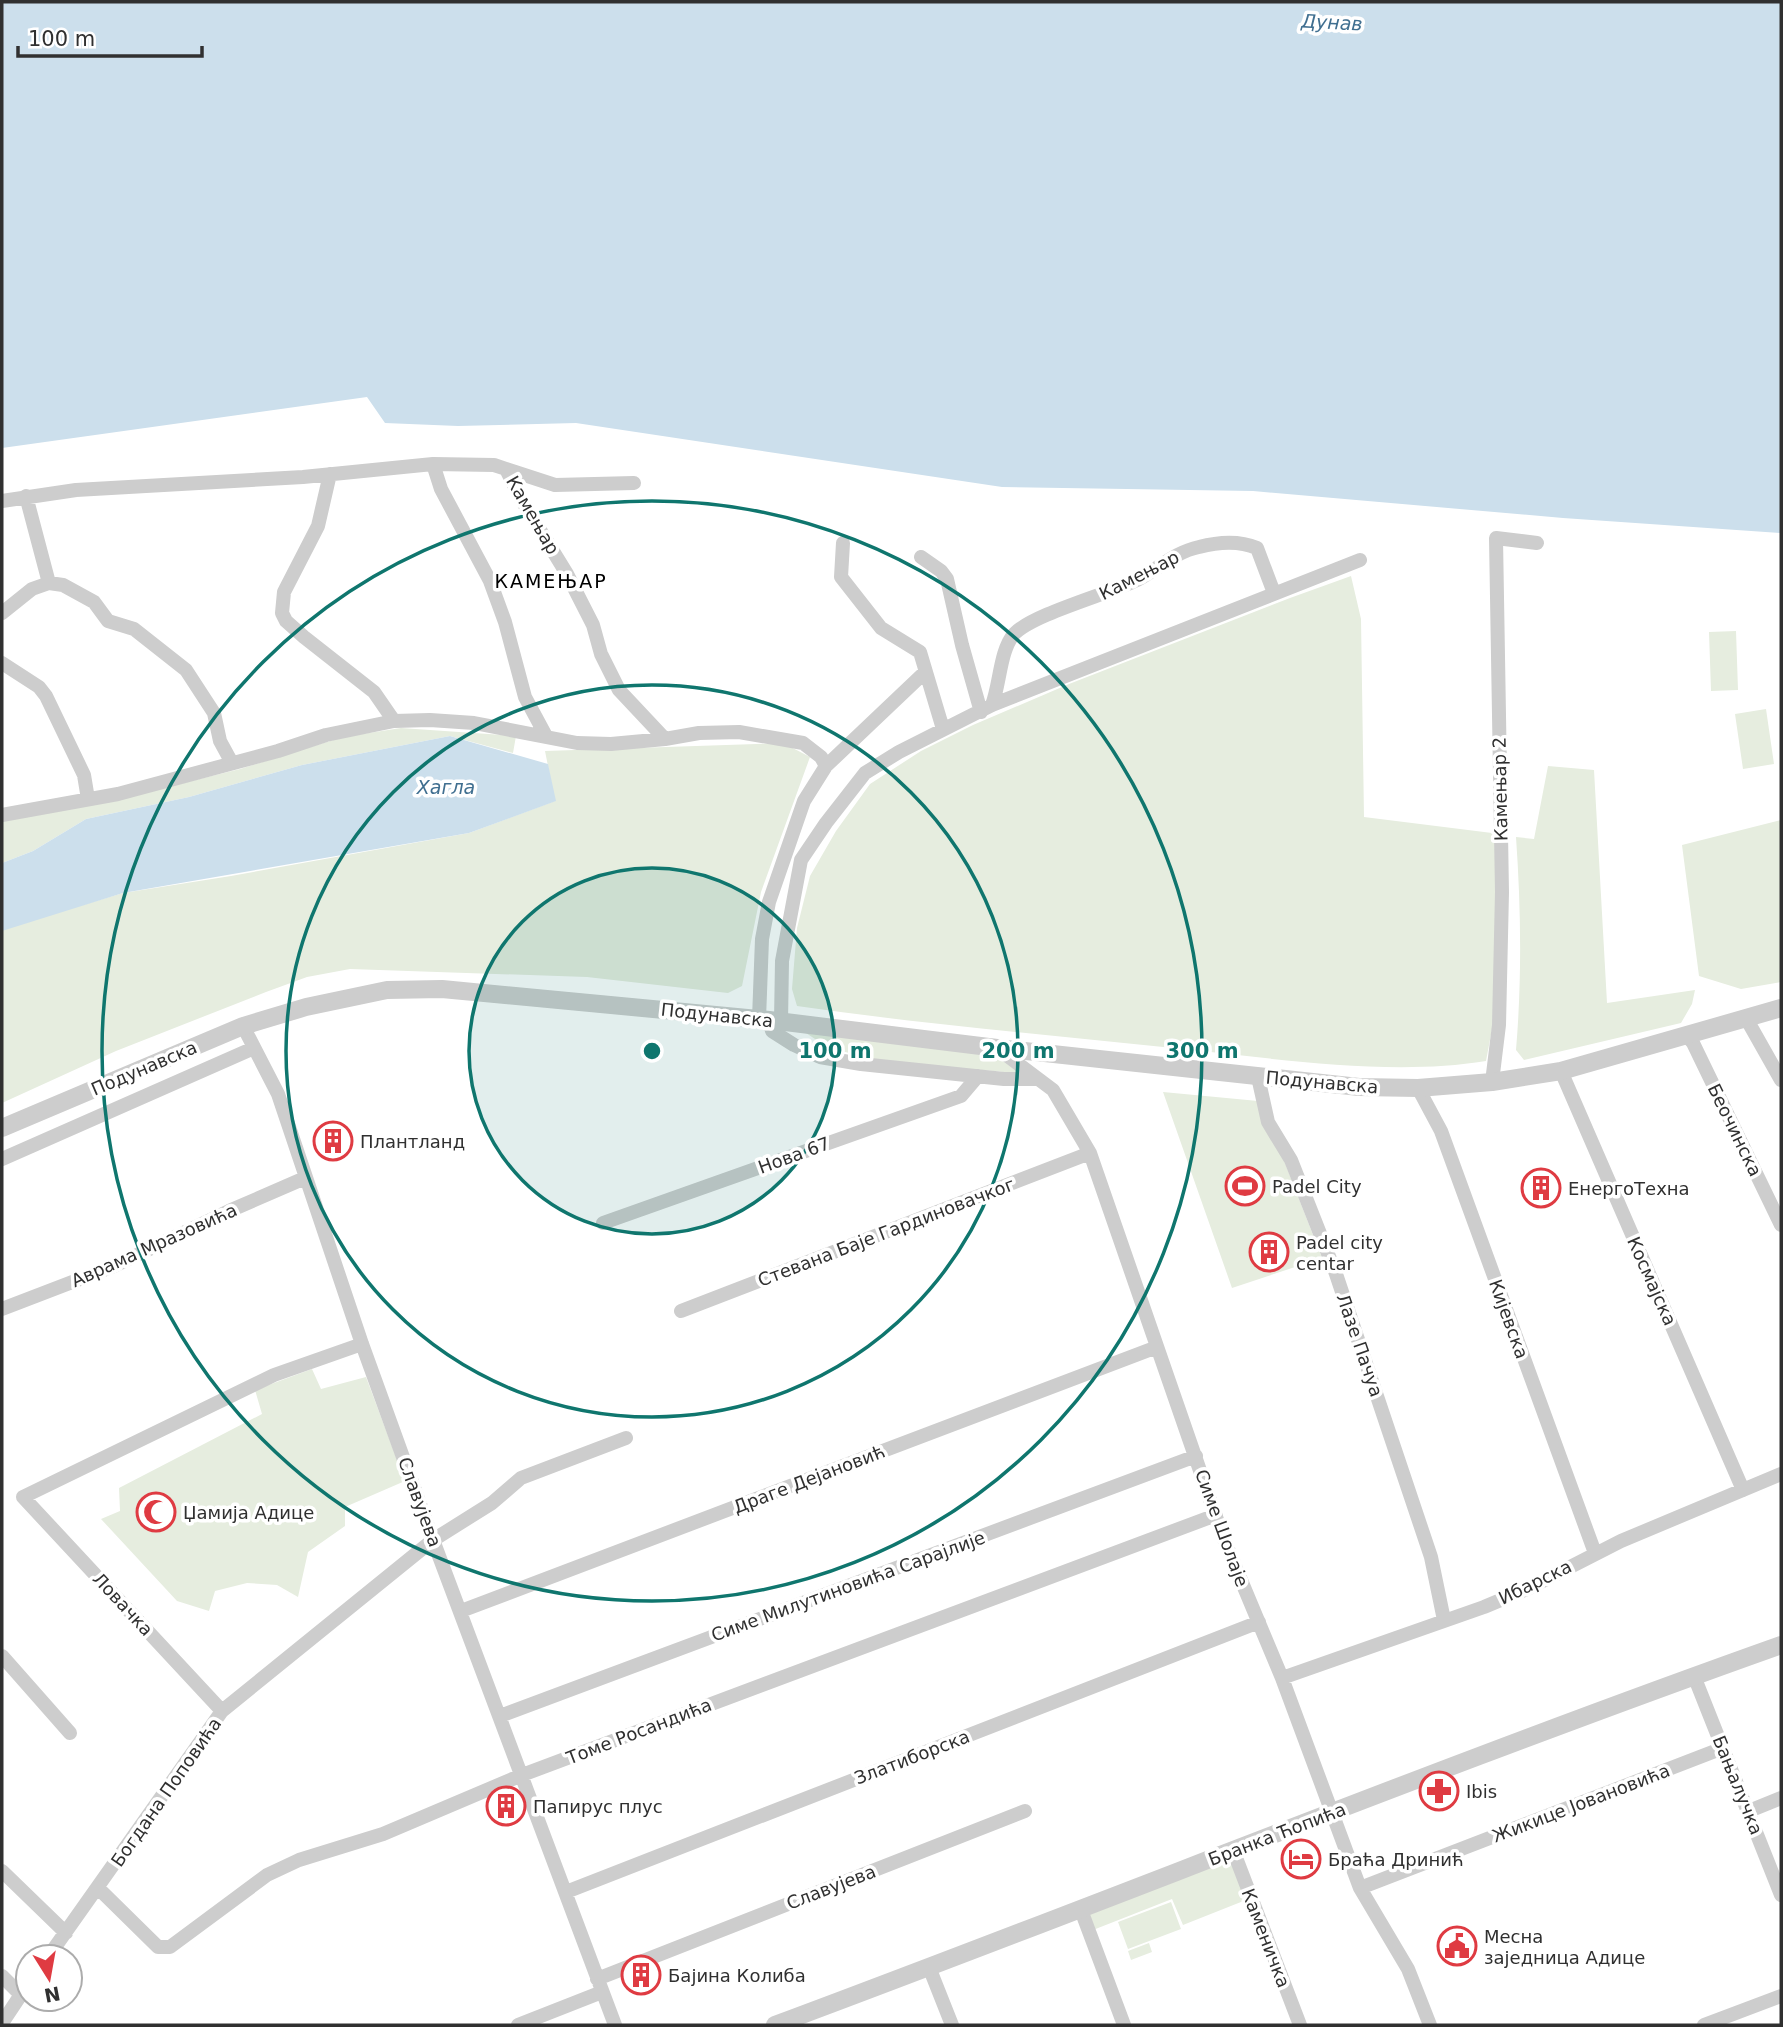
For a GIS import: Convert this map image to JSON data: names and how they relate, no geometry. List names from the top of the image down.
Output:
{
  "streets": {
    "street": [
      "Камењар",
      "Камењар 2",
      "Подунавска",
      "Беочинска",
      "Нова 67",
      "Стевана Баје Гардиновачког",
      "Аврама Мразовића",
      "Космајска",
      "Кијевска",
      "Лазе Пачуа",
      "Драге Дејановић",
      "Славујева",
      "Симе Шолаје",
      "Ибарска",
      "Симе Милутиновића Сарајлије",
      "Ловачка",
      "Томе Росандића",
      "Златиборска",
      "Бањалучка",
      "Богдана Поповића",
      "Жикице Јовановића",
      "Бранка Ћопића",
      "Каменичка"
    ]
  },
  "crossings": [
    ["Камењар 2", "Подунавска"],
    ["Подунавска", "Беочинска"],
    ["Подунавска", "Космајска"],
    ["Подунавска", "Кијевска"],
    ["Подунавска", "Лазе Пачуа"],
    ["Подунавска", "Славујева"],
    ["Подунавска", "Симе Шолаје"],
    ["Стевана Баје Гардиновачког", "Симе Шолаје"],
    ["Аврама Мразовића", "Славујева"],
    ["Космајска", "Ибарска"],
    ["Кијевска", "Ибарска"],
    ["Лазе Пачуа", "Ибарска"],
    ["Драге Дејановић", "Славујева"],
    ["Драге Дејановић", "Симе Шолаје"],
    ["Славујева", "Симе Милутиновића Сарајлије"],
    ["Славујева", "Ловачка"],
    ["Славујева", "Томе Росандића"],
    ["Славујева", "Златиборска"],
    ["Славујева", "Богдана Поповића"],
    ["Симе Шолаје", "Ибарска"],
    ["Симе Шолаје", "Симе Милутиновића Сарајлије"],
    ["Симе Шолаје", "Томе Росандића"],
    ["Симе Шолаје", "Златиборска"],
    ["Симе Шолаје", "Жикице Јовановића"],
    ["Симе Шолаје", "Бранка Ћопића"],
    ["Ловачка", "Богдана Поповића"],
    ["Томе Росандића", "Богдана Поповића"],
    ["Бањалучка", "Жикице Јовановића"],
    ["Бањалучка", "Бранка Ћопића"],
    ["Бранка Ћопића", "Каменичка"]
  ],
  "districts": ["КАМЕЊАР"],
  "water": ["Дунав", "Хагла"],
  "places": {
    "building": [
      "Плантланд",
      "ЕнергоТехна",
      "Padel city centar",
      "Папирус плус",
      "Бајина Колиба"
    ],
    "sports": ["Padel City"],
    "mosque": ["Џамија Адице"],
    "pharmacy": ["Ibis"],
    "hotel": ["Браћа Дринић"],
    "public building": ["Месна заједница Адице"]
  },
  "scale_bar": "100 m",
  "north": "bottom",
  "rings": ["100 m", "200 m", "300 m"]
}
